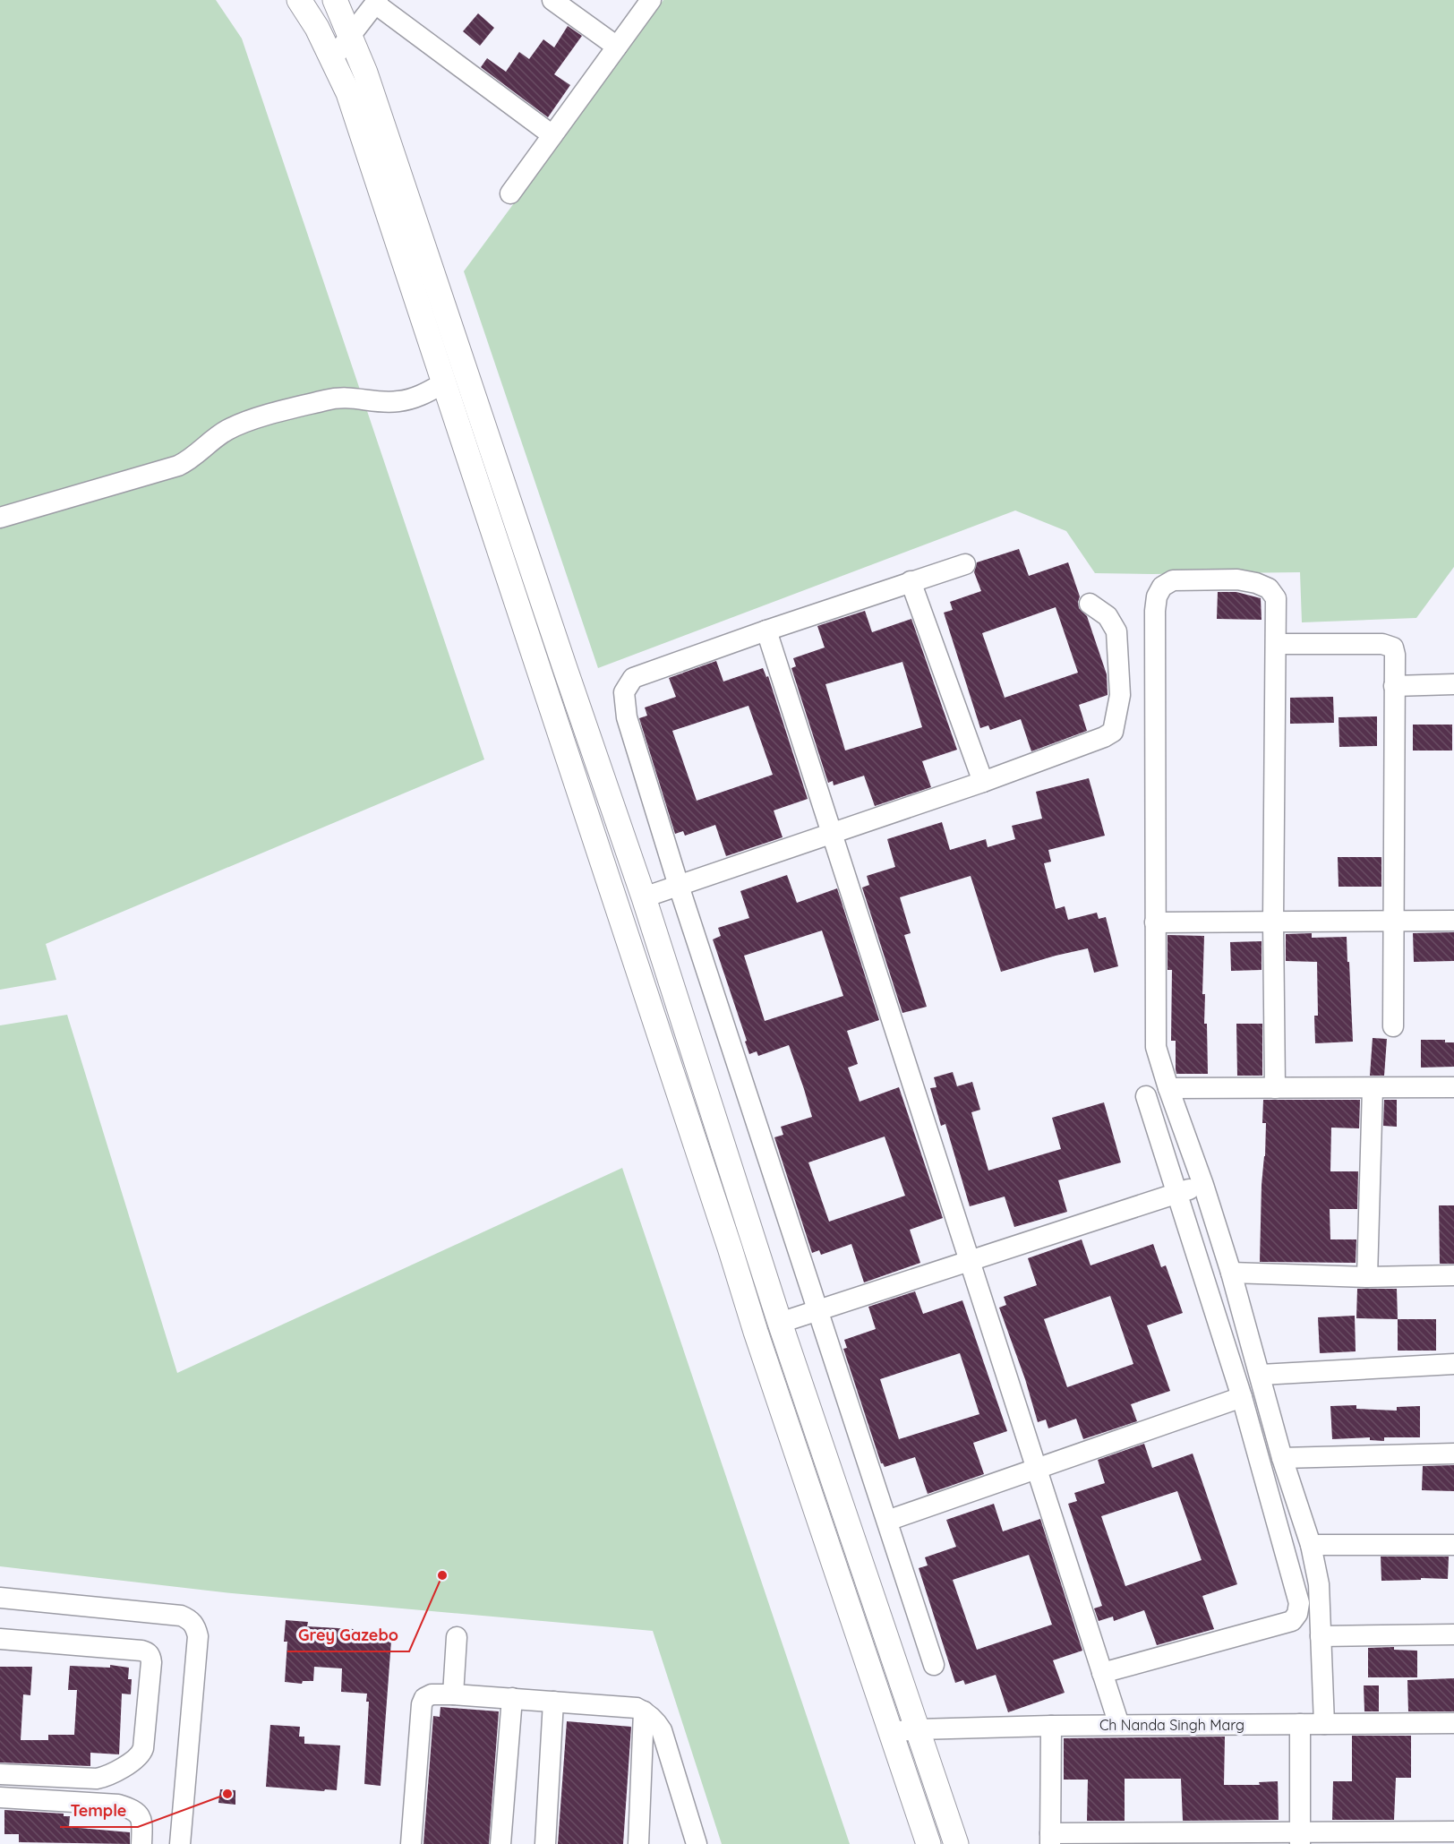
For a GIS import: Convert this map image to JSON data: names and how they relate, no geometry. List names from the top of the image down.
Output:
{
  "streets": {
    "street": ["Ch Nanda Singh Marg"]
  },
  "places": ["Grey Gazebo", "Temple"]
}
